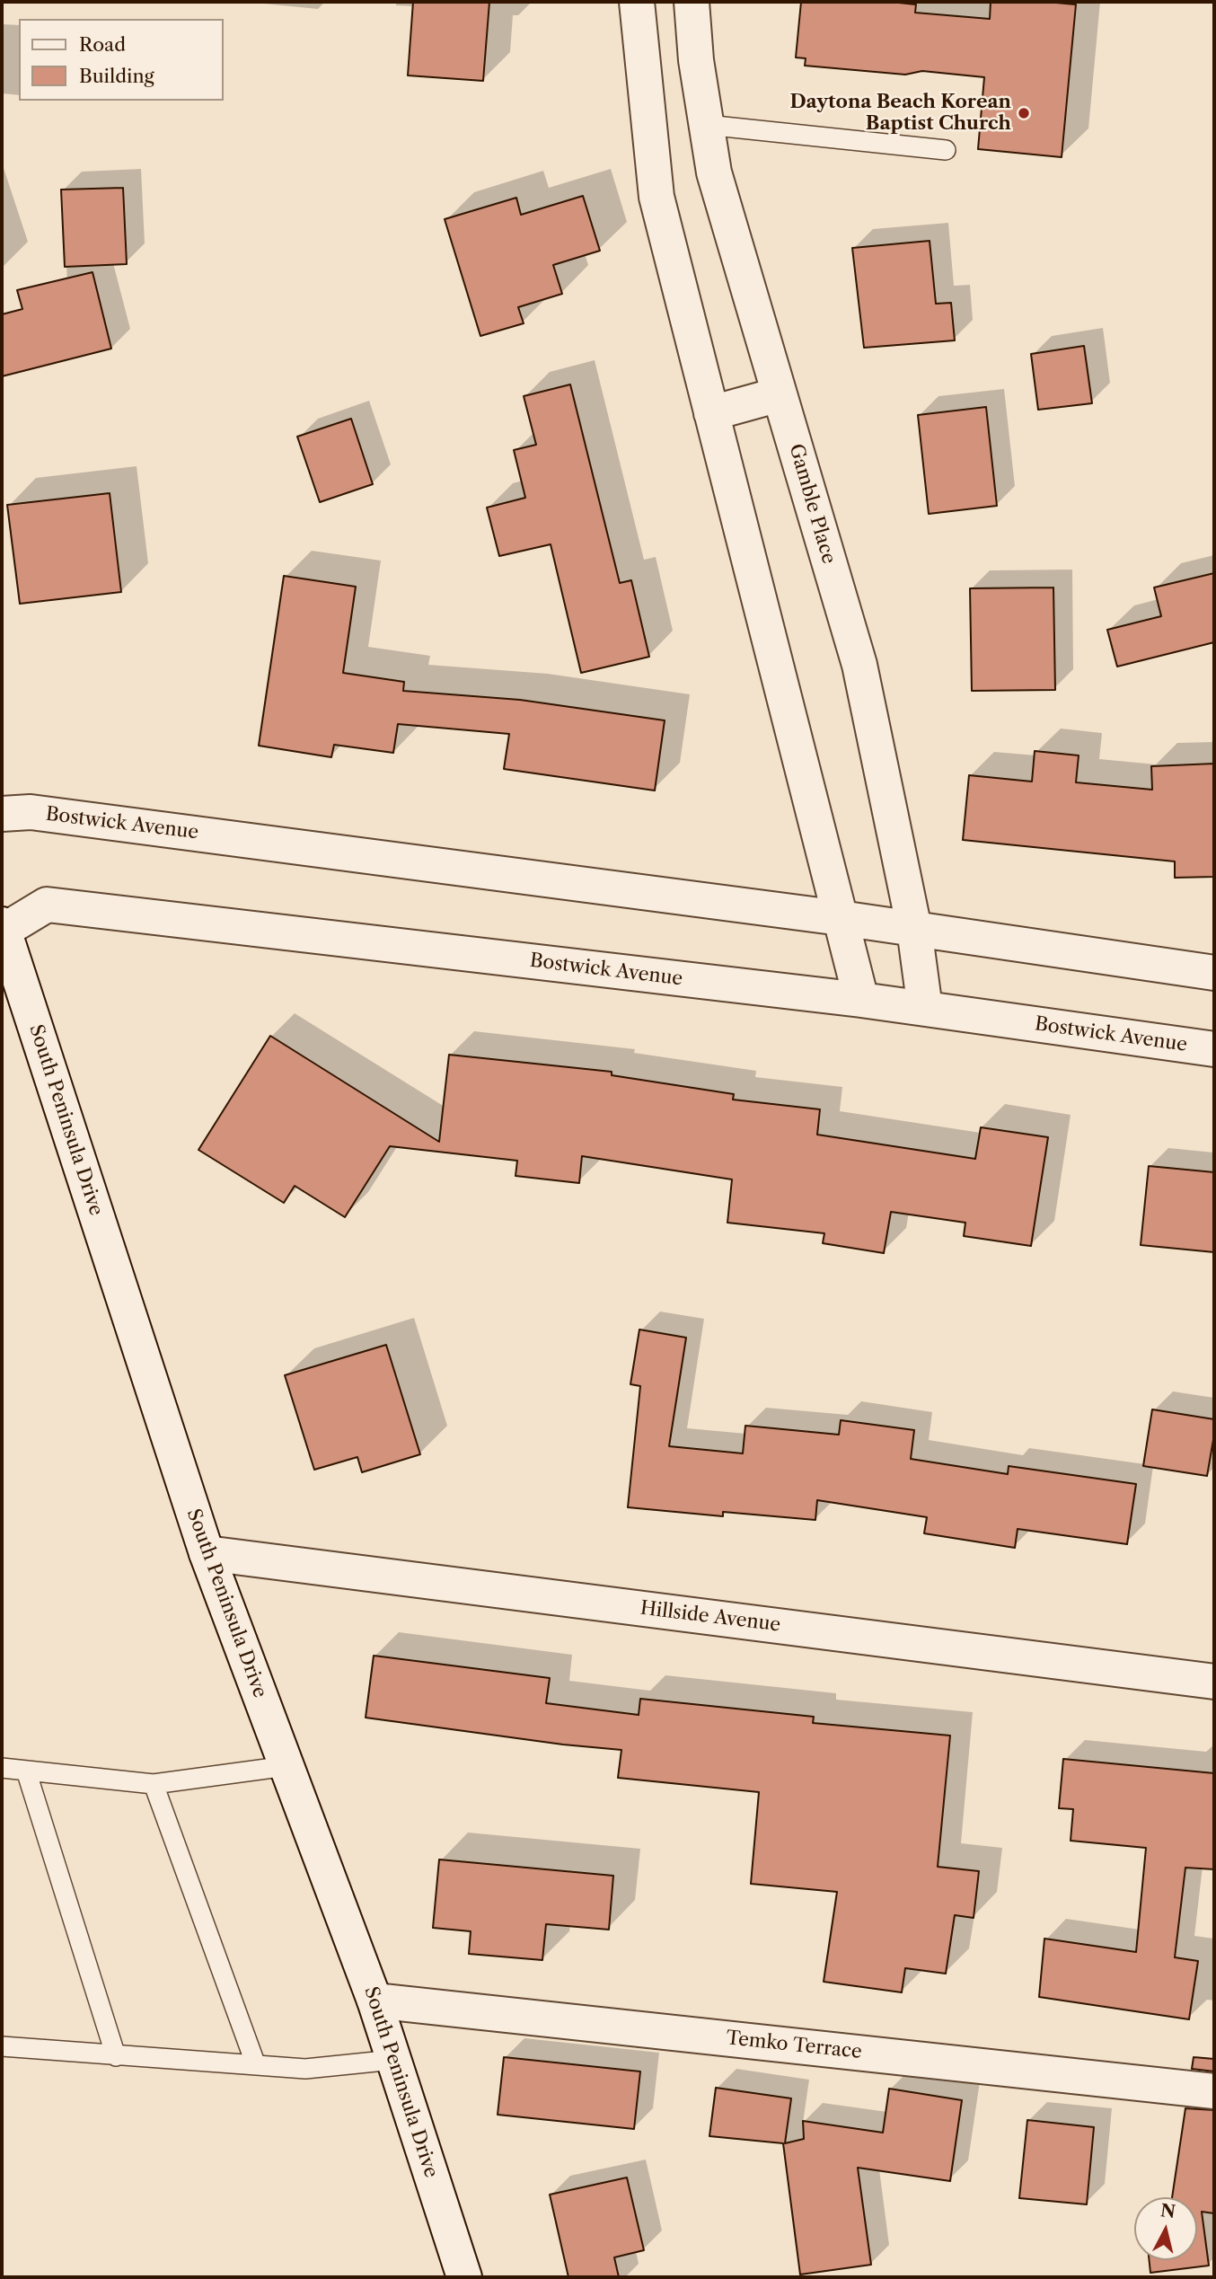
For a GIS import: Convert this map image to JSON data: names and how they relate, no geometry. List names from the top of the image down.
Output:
{
  "streets": {
    "street": [
      "Gamble Place",
      "Bostwick Avenue",
      "South Peninsula Drive",
      "Hillside Avenue",
      "Temko Terrace"
    ]
  },
  "crossings": [
    ["Gamble Place", "Bostwick Avenue"],
    ["Bostwick Avenue", "South Peninsula Drive"],
    ["South Peninsula Drive", "Hillside Avenue"],
    ["South Peninsula Drive", "Temko Terrace"]
  ],
  "places": ["Daytona Beach Korean Baptist Church"],
  "legend": ["Road", "Building"],
  "north": "top"
}
